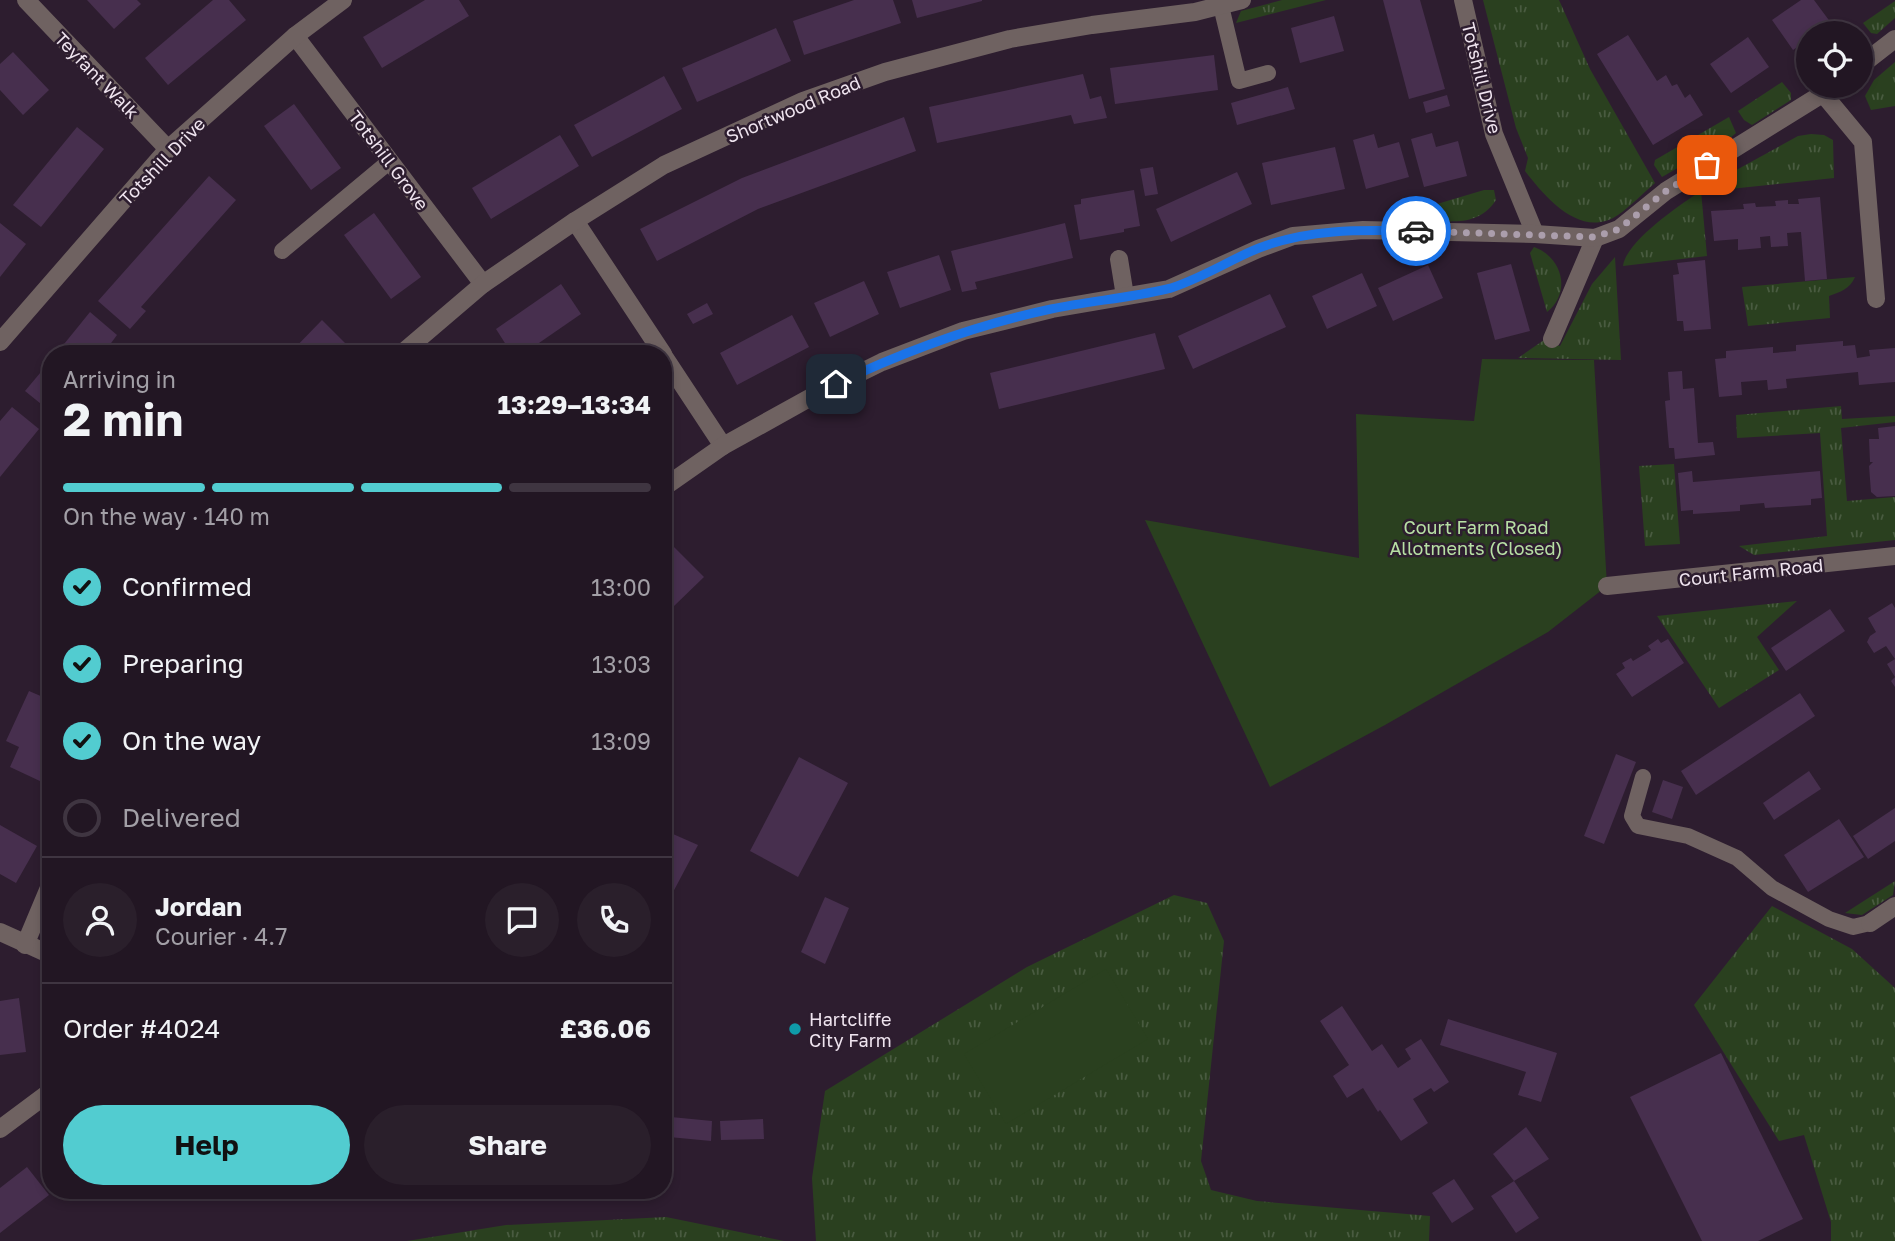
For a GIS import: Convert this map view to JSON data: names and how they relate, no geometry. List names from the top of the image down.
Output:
{
  "streets": {
    "street": [
      "Teyfant Walk",
      "Totshill Drive",
      "Shortwood Road",
      "Totshill Grove",
      "Court Farm Road"
    ]
  },
  "crossings": [
    ["Teyfant Walk", "Totshill Drive"],
    ["Totshill Drive", "Totshill Grove"],
    ["Shortwood Road", "Totshill Grove"]
  ],
  "parks": ["Court Farm Road Allotments (Closed)"],
  "places": ["Hartcliffe City Farm"],
  "page": {
    "heading": ["2 min", "Arriving in", "13:29–13:34"],
    "panel": [
      "Jordan",
      "Courier · 4.7",
      "Order #4024",
      "£36.06"
    ],
    "bar": "On the way · 140 m",
    "list": [
      ["Confirmed", "13:00"],
      ["Preparing", "13:03"],
      ["On the way", "13:09"],
      "Delivered"
    ],
    "buttons": ["Help", "Share"]
  }
}
